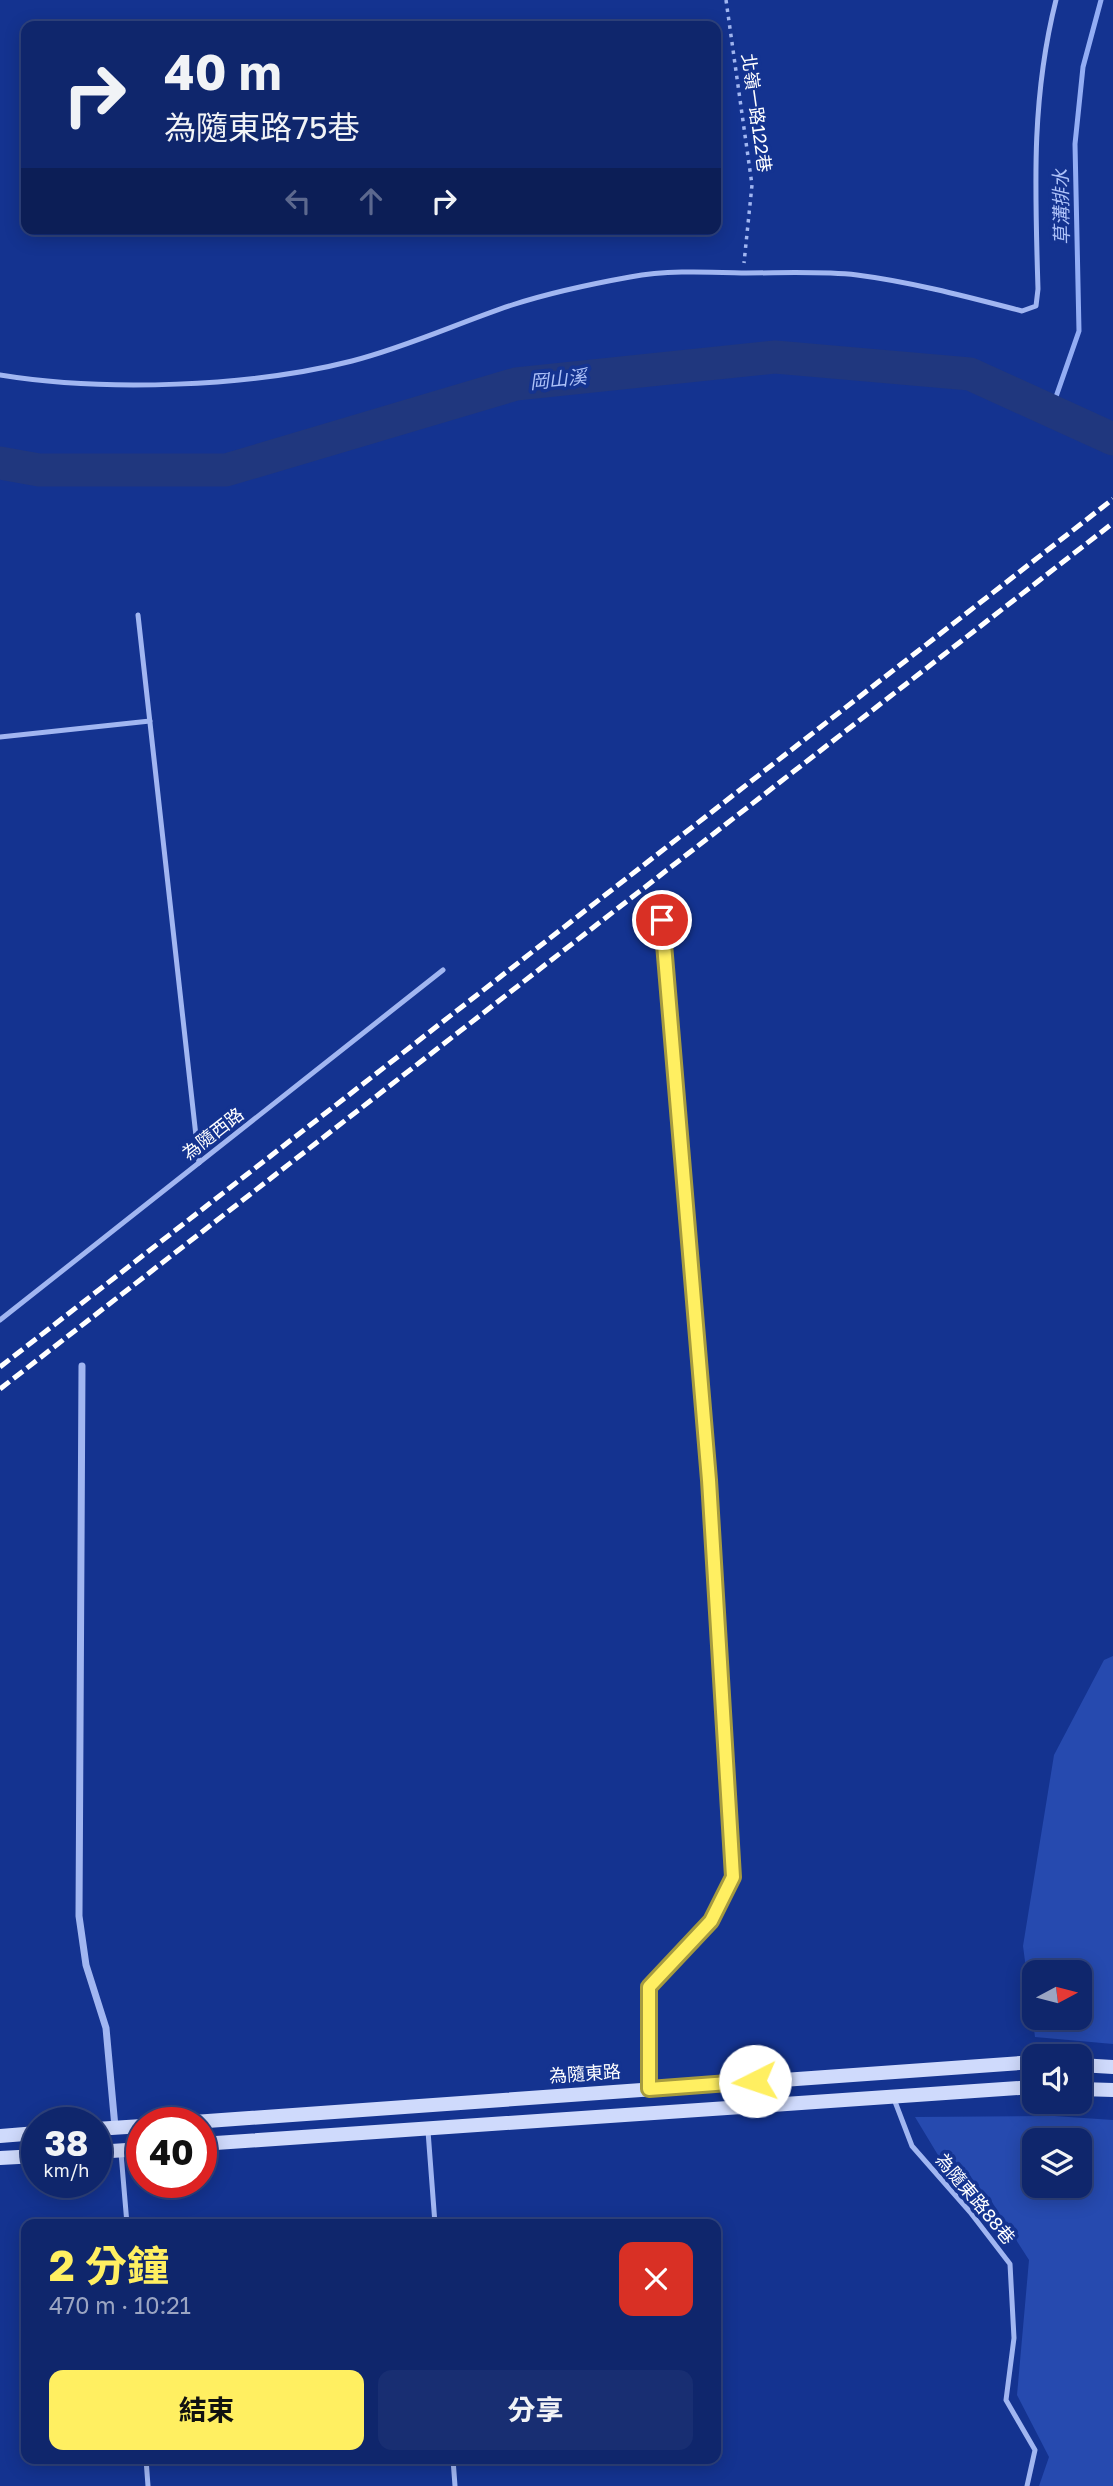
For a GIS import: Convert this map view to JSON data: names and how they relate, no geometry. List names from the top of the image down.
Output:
{
  "streets": {
    "street": ["為隨東路"],
    "lane": ["為隨西路", "為隨東路88巷"],
    "path": ["北嶺一路122巷"]
  },
  "water": ["草溝排水", "岡山溪"],
  "north": "right",
  "page": {
    "turn": ["40 m", "為隨東路75巷"],
    "speed": "38 km/h",
    "limit": "40",
    "heading": ["2 分鐘", "470 m · 10:21"],
    "buttons": ["結束", "分享"]
  }
}
